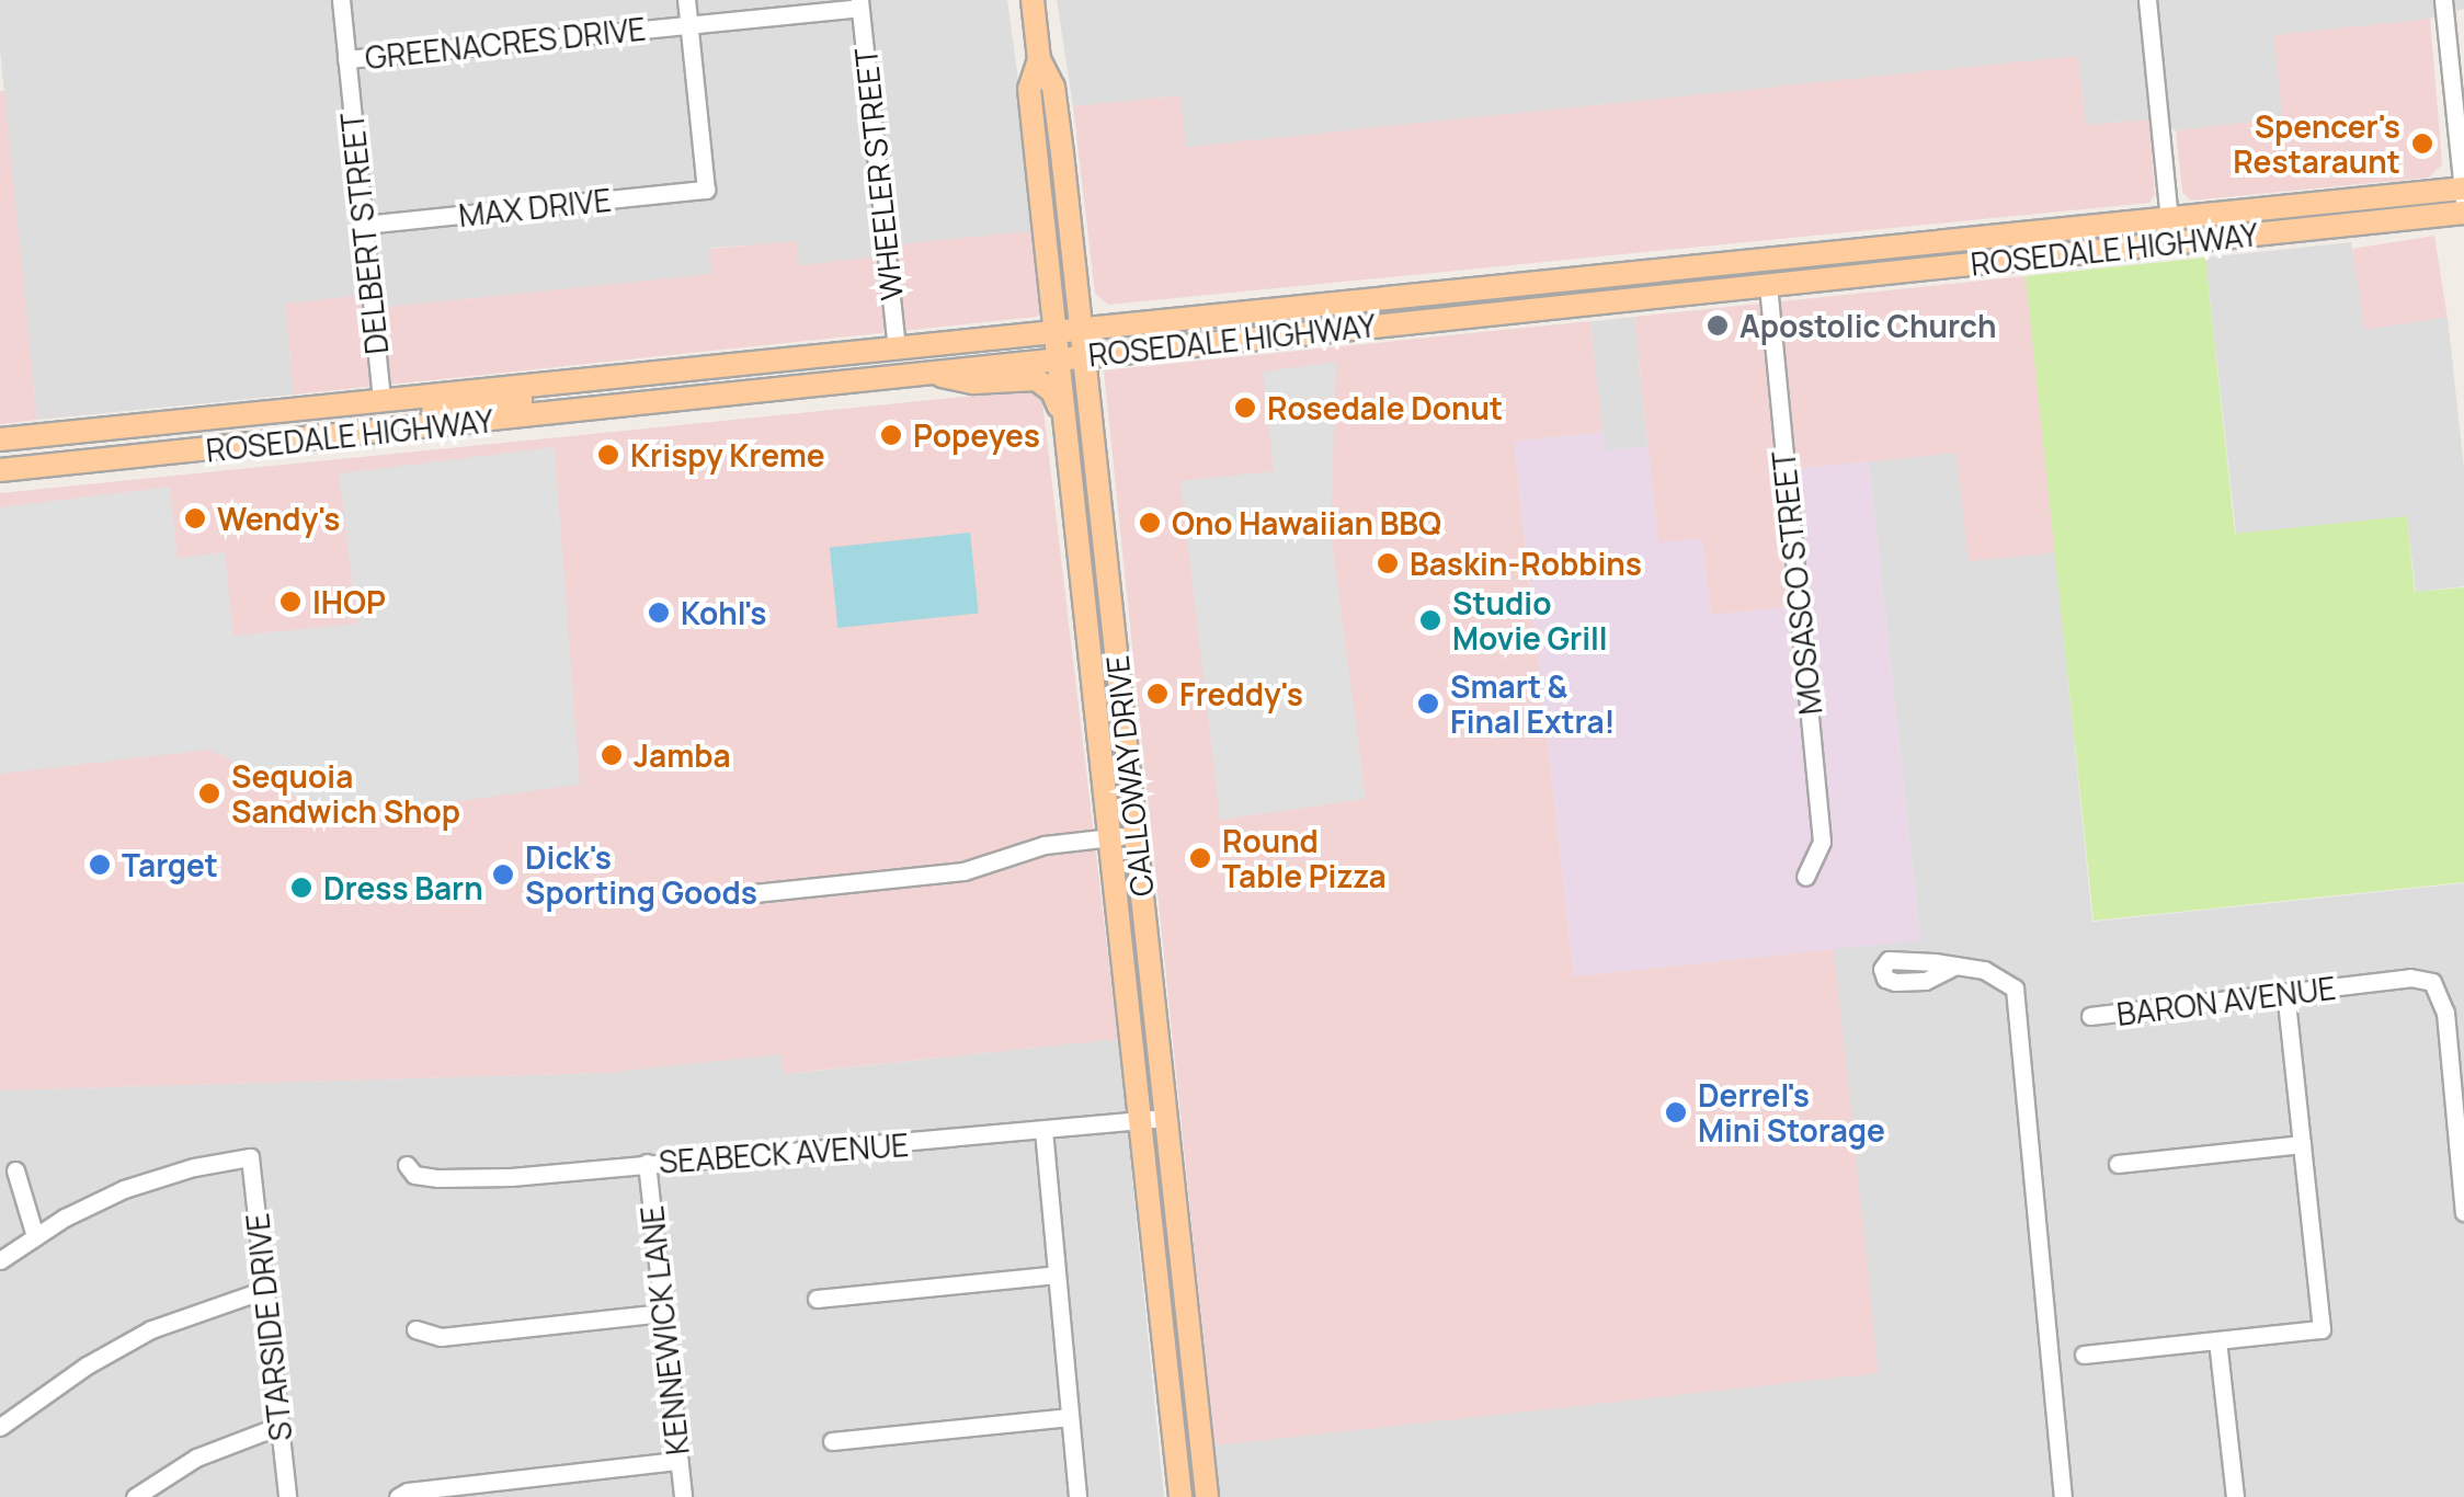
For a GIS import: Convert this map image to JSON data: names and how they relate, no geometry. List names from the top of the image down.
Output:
{
  "streets": {
    "main road": ["ROSEDALE HIGHWAY", "CALLOWAY DRIVE"],
    "street": [
      "GREENACRES DRIVE",
      "WHEELER STREET",
      "MAX DRIVE",
      "DELBERT STREET",
      "MOSASCO STREET",
      "BARON AVENUE",
      "SEABECK AVENUE",
      "STARSIDE DRIVE",
      "KENNEWICK LANE"
    ]
  },
  "crossings": [
    ["GREENACRES DRIVE", "WHEELER STREET"],
    ["GREENACRES DRIVE", "MAX DRIVE"],
    ["GREENACRES DRIVE", "DELBERT STREET"],
    ["WHEELER STREET", "ROSEDALE HIGHWAY"],
    ["MAX DRIVE", "DELBERT STREET"],
    ["DELBERT STREET", "ROSEDALE HIGHWAY"],
    ["ROSEDALE HIGHWAY", "MOSASCO STREET"],
    ["ROSEDALE HIGHWAY", "CALLOWAY DRIVE"],
    ["CALLOWAY DRIVE", "SEABECK AVENUE"],
    ["SEABECK AVENUE", "KENNEWICK LANE"]
  ],
  "places": [
    "Spencer's Restaraunt",
    "Apostolic Church",
    "Rosedale Donut",
    "Popeyes",
    "Krispy Kreme",
    "Wendy's",
    "Ono Hawaiian BBQ",
    "Baskin-Robbins",
    "IHOP",
    "Kohl's",
    "Studio Movie Grill",
    "Freddy's",
    "Smart & Final Extra!",
    "Jamba",
    "Sequoia Sandwich Shop",
    "Round Table Pizza",
    "Target",
    "Dick's Sporting Goods",
    "Dress Barn",
    "Derrel's Mini Storage"
  ]
}
